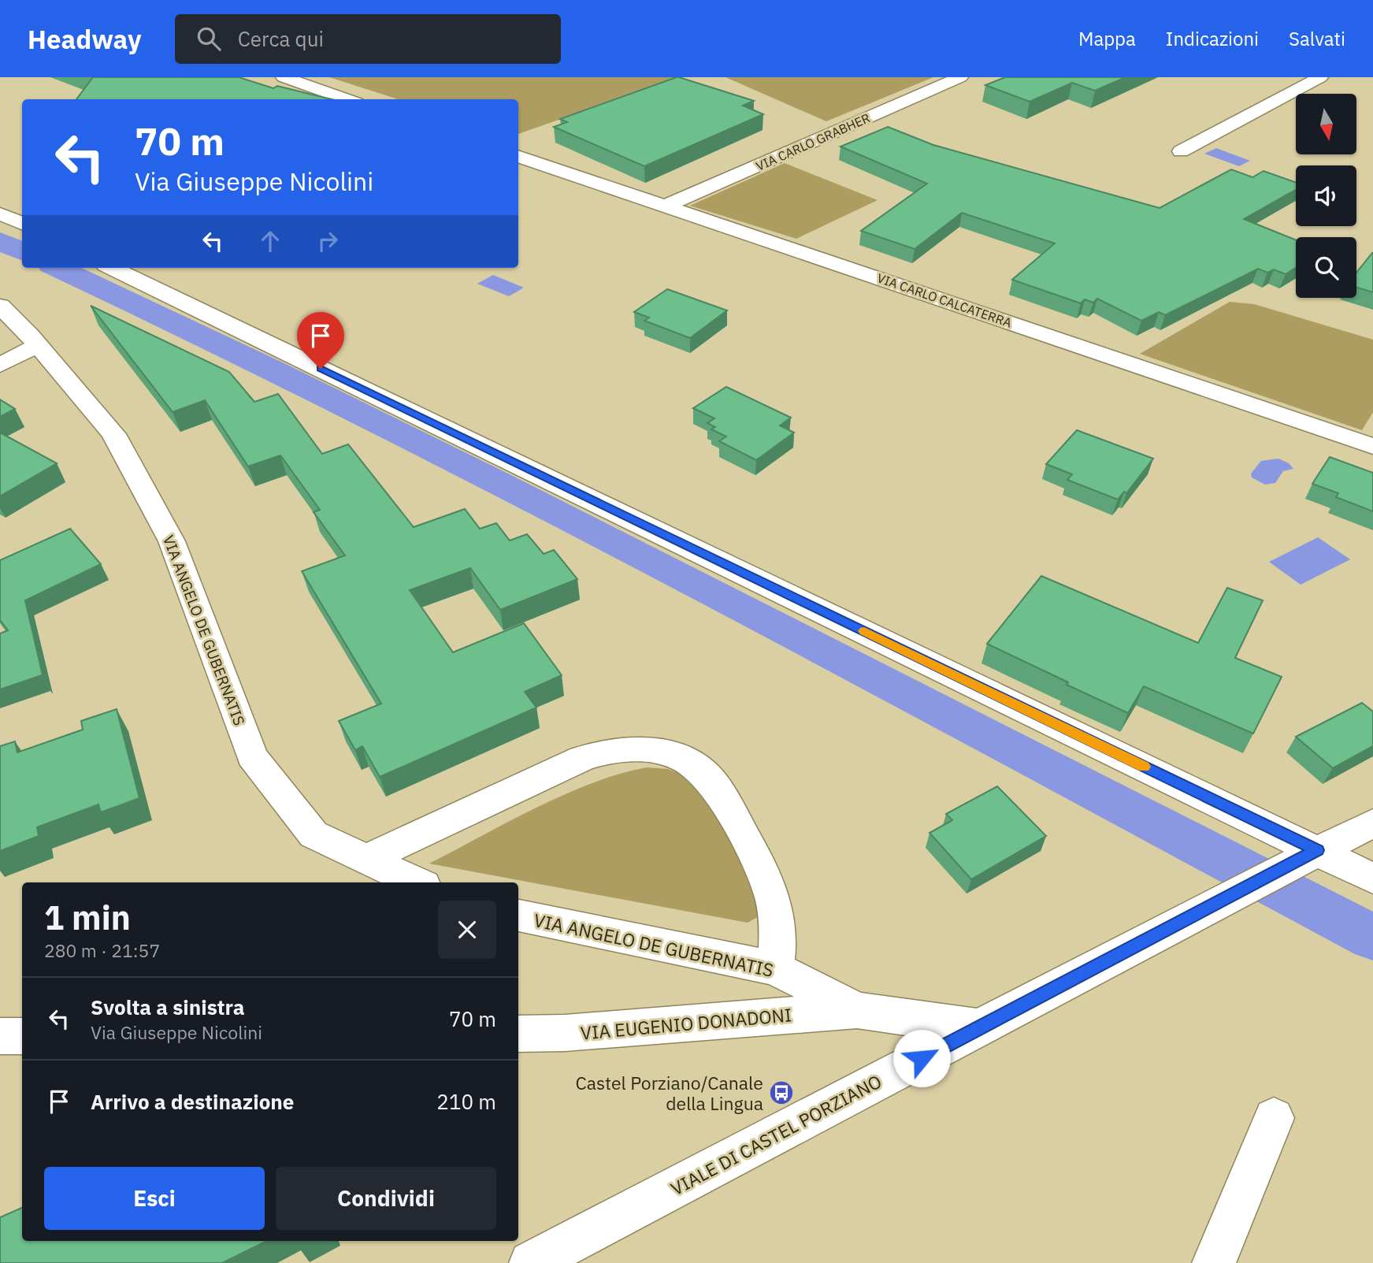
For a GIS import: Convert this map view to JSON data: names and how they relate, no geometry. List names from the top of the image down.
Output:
{
  "streets": {
    "street": [
      "VIA CARLO GRABHER",
      "VIA CARLO CALCATERRA",
      "VIA ANGELO DE GUBERNATIS",
      "VIA EUGENIO DONADONI",
      "VIALE DI CASTEL PORZIANO"
    ]
  },
  "crossings": [
    ["VIA CARLO GRABHER", "VIA CARLO CALCATERRA"],
    ["VIA ANGELO DE GUBERNATIS", "VIA EUGENIO DONADONI"],
    ["VIA ANGELO DE GUBERNATIS", "VIALE DI CASTEL PORZIANO"]
  ],
  "places": {
    "bus stop": ["Castel Porziano/Canale della Lingua"]
  },
  "north": "bottom",
  "page": {
    "header": "Headway",
    "search": "Cerca qui",
    "nav": ["Mappa", "Indicazioni", "Salvati"],
    "turn": ["70 m", "Via Giuseppe Nicolini"],
    "heading": ["1 min", "280 m · 21:57"],
    "list": [
      {
        "name": "Svolta a sinistra",
        "note": "Via Giuseppe Nicolini",
        "value": "70 m"
      },
      {
        "name": "Arrivo a destinazione",
        "value": "210 m"
      }
    ],
    "buttons": ["Esci", "Condividi"]
  }
}
